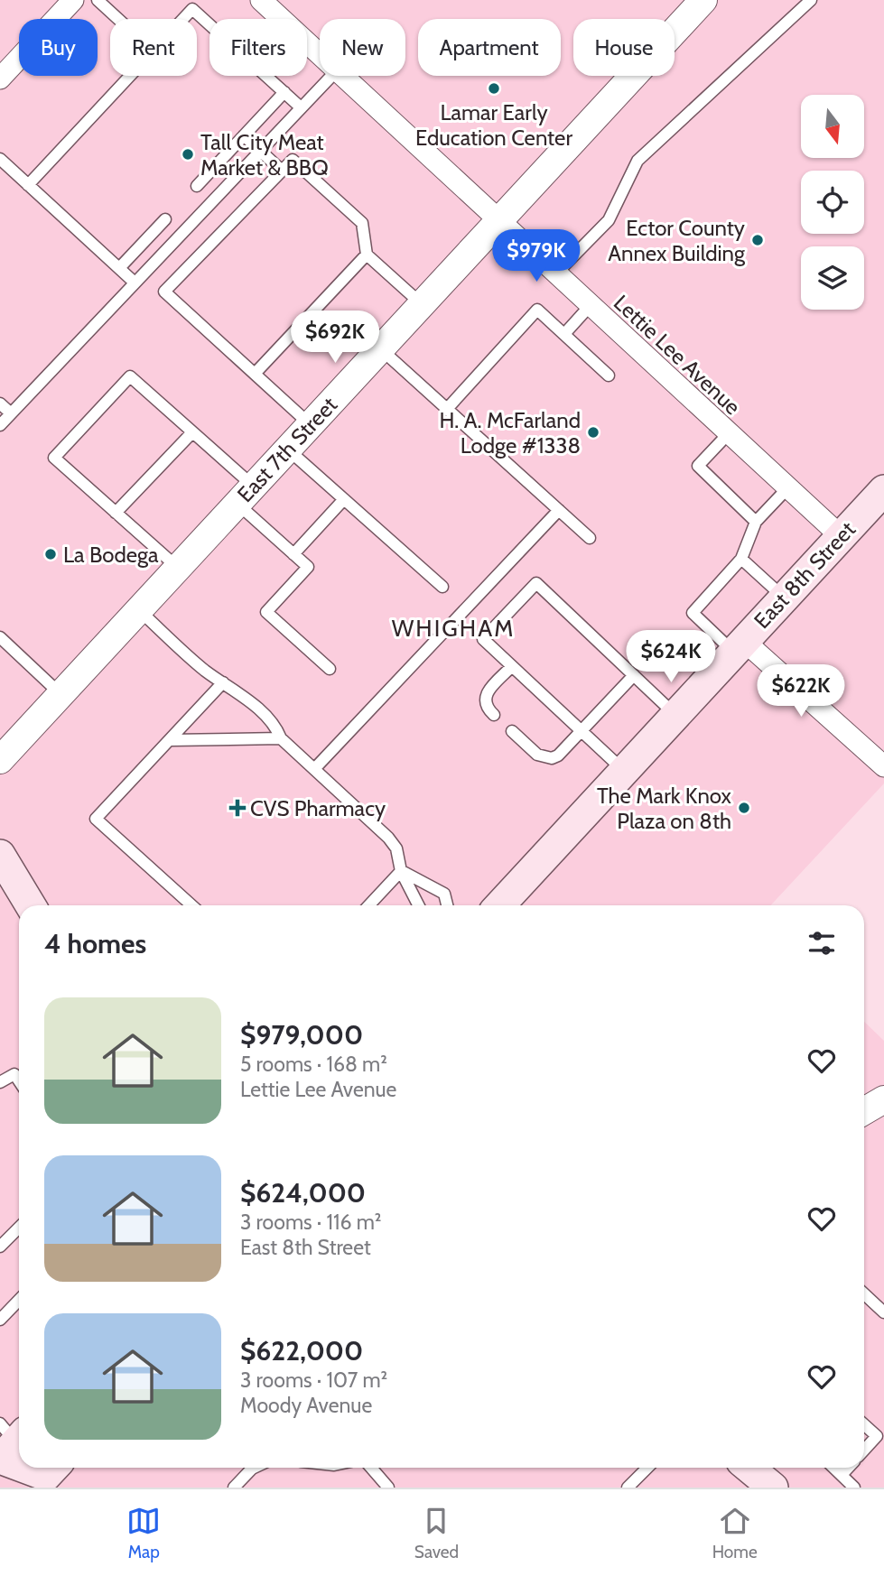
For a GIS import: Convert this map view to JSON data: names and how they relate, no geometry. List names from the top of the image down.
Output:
{
  "streets": {
    "main road": ["East 8th Street"],
    "street": ["Lettie Lee Avenue", "East 7th Street"]
  },
  "crossings": [
    ["Lettie Lee Avenue", "East 7th Street"],
    ["Lettie Lee Avenue", "East 8th Street"]
  ],
  "districts": ["WHIGHAM"],
  "places": {
    "other": [
      "Lamar Early Education Center",
      "Tall City Meat Market & BBQ",
      "Ector County Annex Building",
      "H. A. McFarland Lodge #1338",
      "La Bodega",
      "The Mark Knox Plaza on 8th"
    ],
    "health": ["CVS Pharmacy"]
  },
  "north": "bottom",
  "page": {
    "chip": [
      "Buy",
      "Rent",
      "Filters",
      "New",
      "Apartment",
      "House"
    ],
    "price": [
      "$979K",
      "$692K",
      "$624K",
      "$622K"
    ],
    "heading": "4 homes",
    "list": [
      {
        "name": "$979,000",
        "note": "5 rooms · 168 m² · Lettie Lee Avenue"
      },
      {
        "name": "$624,000",
        "note": "3 rooms · 116 m² · East 8th Street"
      },
      {
        "name": "$622,000",
        "note": "3 rooms · 107 m² · Moody Avenue"
      }
    ],
    "tabs": ["Map", "Saved", "Home"]
  }
}
